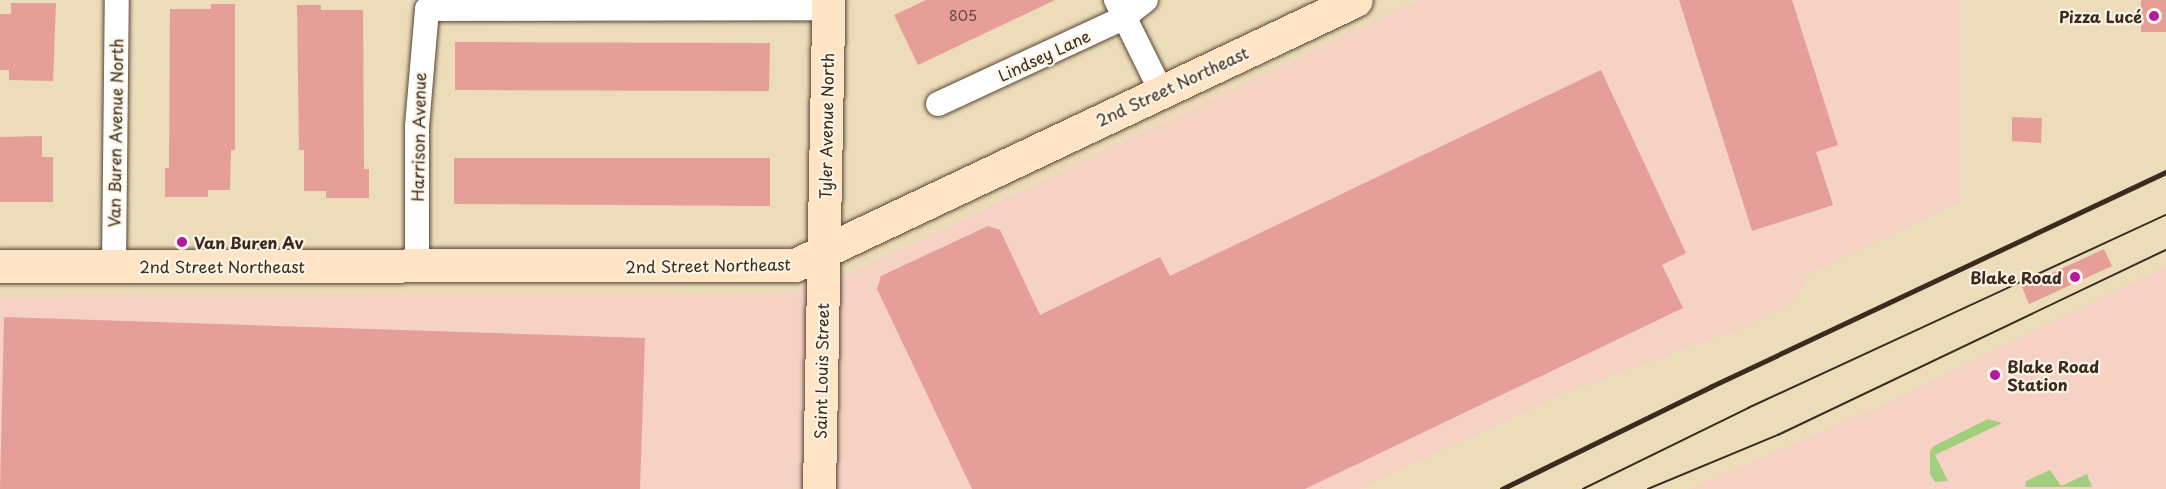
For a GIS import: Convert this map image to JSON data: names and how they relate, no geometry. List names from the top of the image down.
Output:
{
  "streets": {
    "street": [
      "Lindsey Lane",
      "2nd Street Northeast",
      "Tyler Avenue North",
      "Van Buren Avenue North",
      "Harrison Avenue",
      "Saint Louis Street"
    ]
  },
  "crossings": [
    ["2nd Street Northeast", "Tyler Avenue North"],
    ["2nd Street Northeast", "Van Buren Avenue North"],
    ["2nd Street Northeast", "Harrison Avenue"],
    ["2nd Street Northeast", "Saint Louis Street"],
    ["Tyler Avenue North", "Harrison Avenue"],
    ["Tyler Avenue North", "Saint Louis Street"]
  ],
  "places": [
    "Pizza Lucé",
    "Van Buren Av",
    "Blake Road",
    "Blake Road Station"
  ],
  "house_numbers": ["805"]
}
